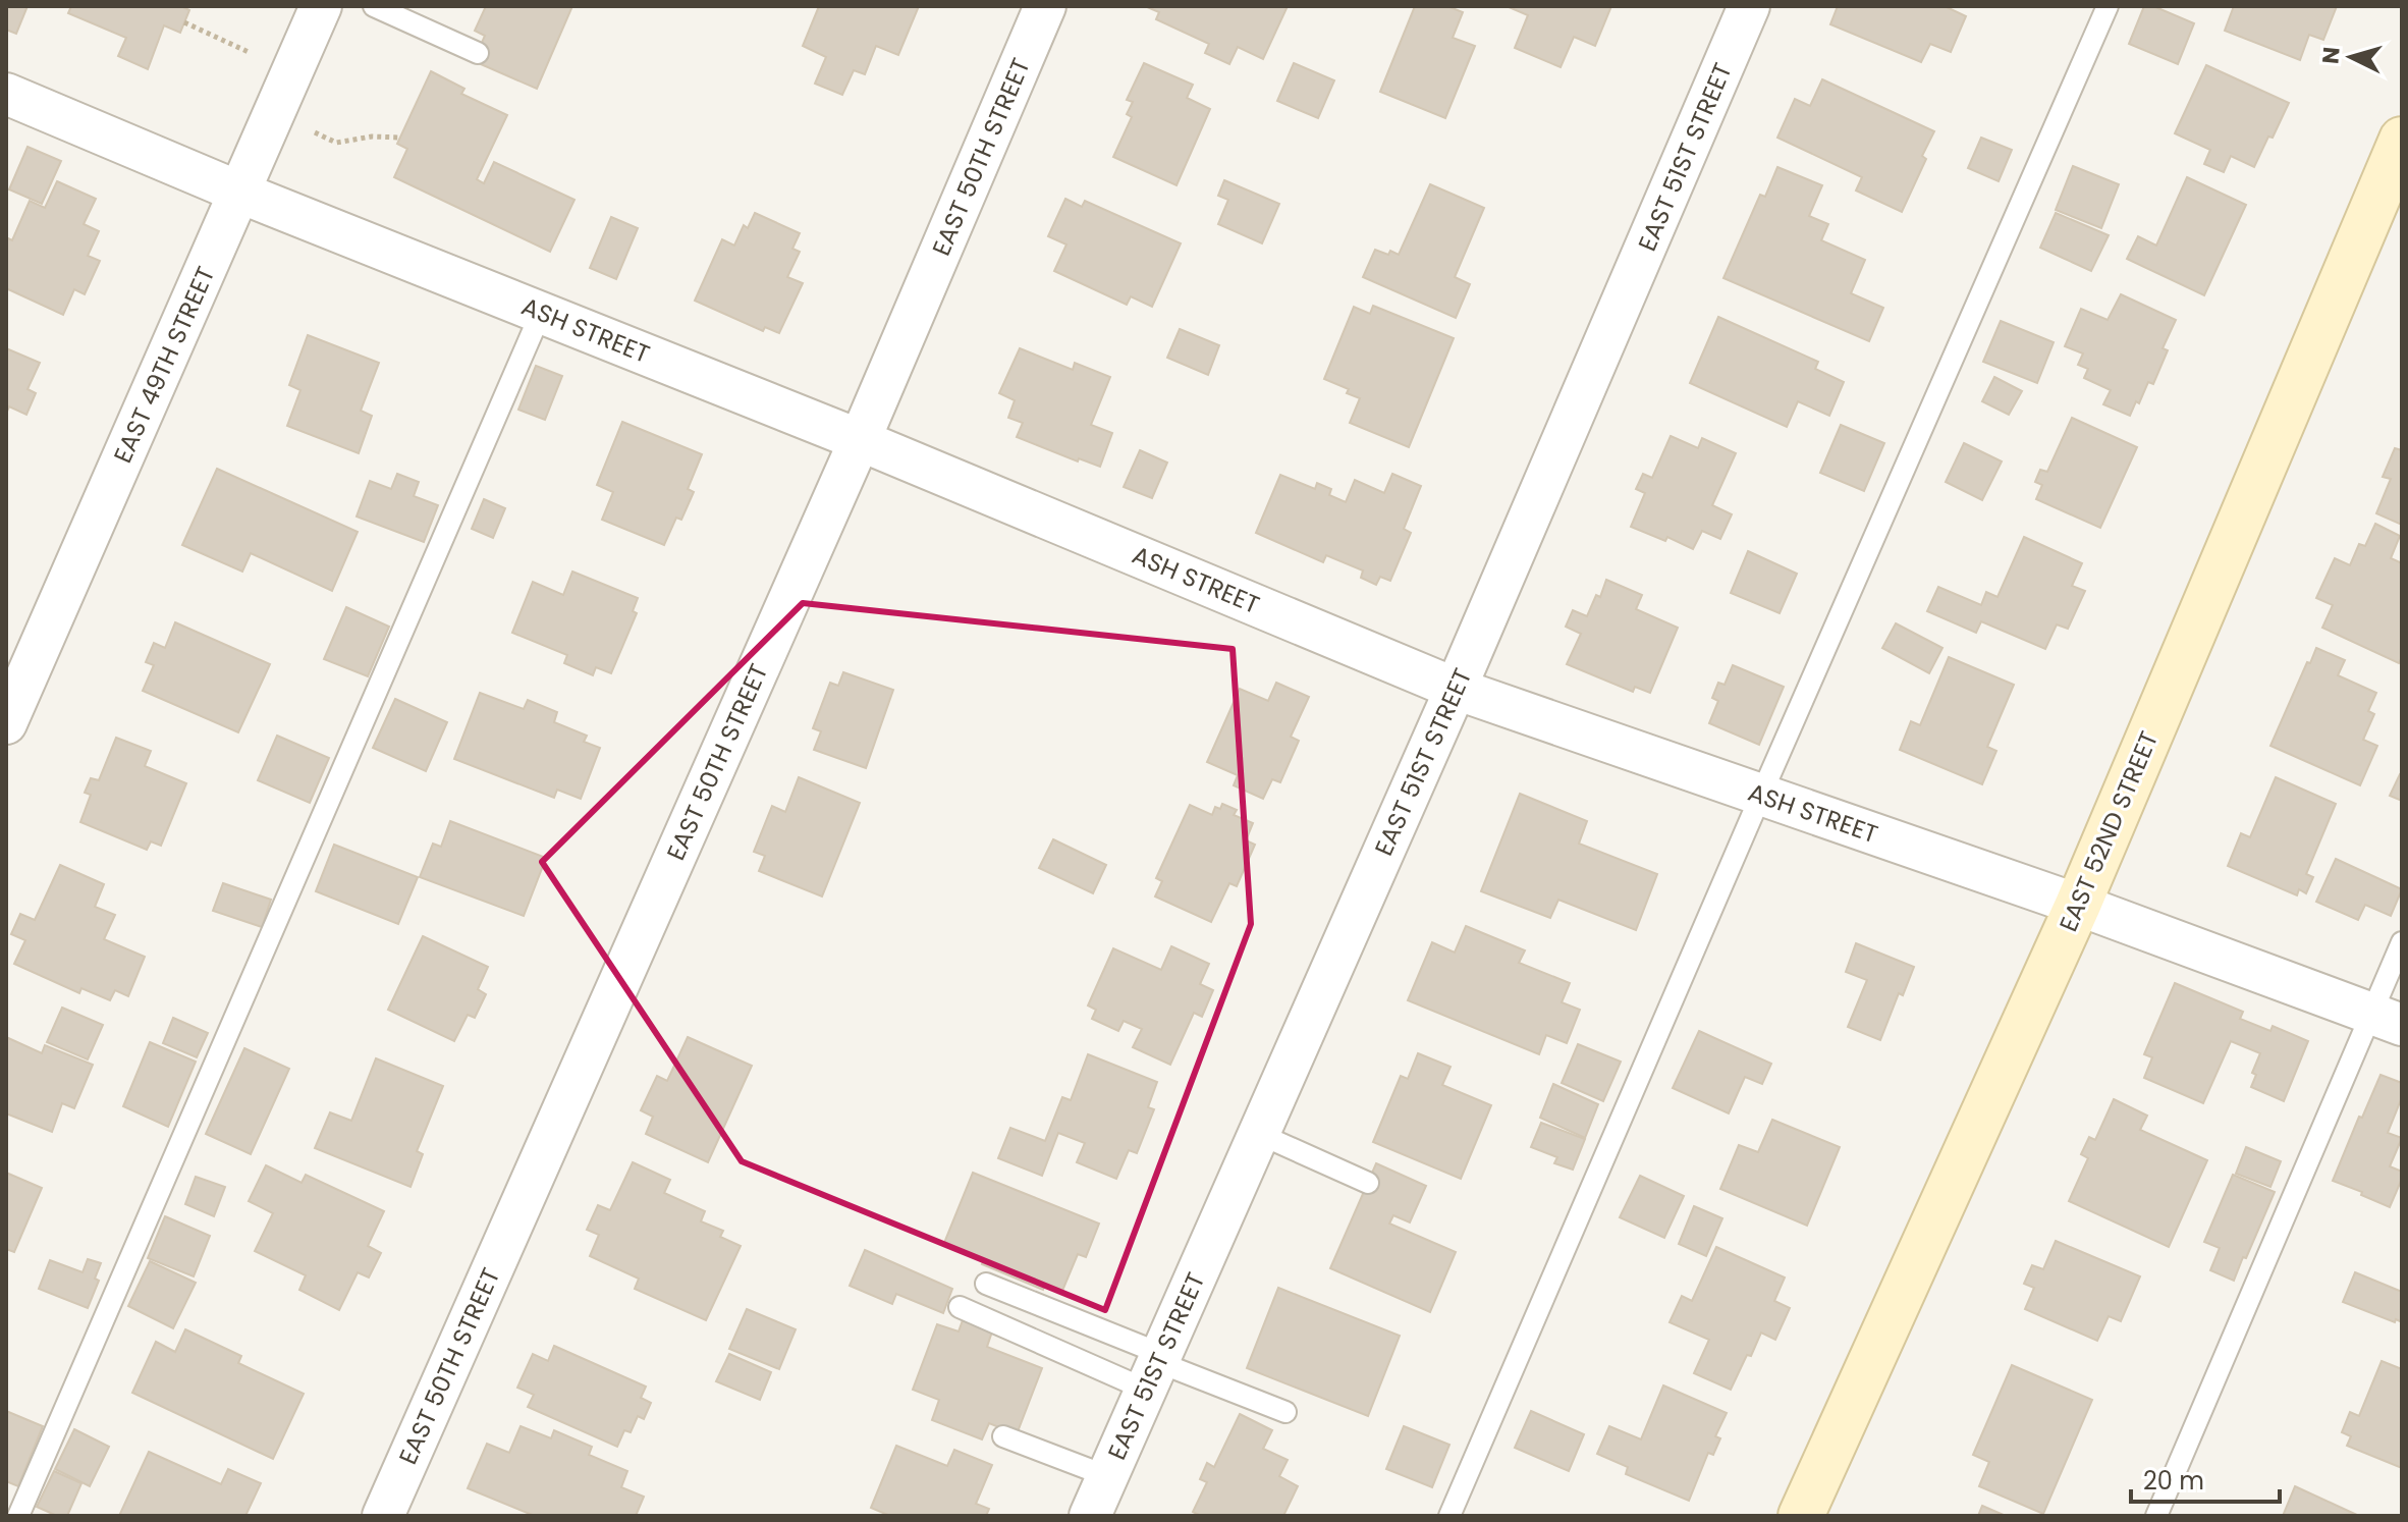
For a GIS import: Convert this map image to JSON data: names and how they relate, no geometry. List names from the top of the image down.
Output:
{
  "streets": {
    "main road": ["EAST 52ND STREET"],
    "street": [
      "EAST 50TH STREET",
      "EAST 51ST STREET",
      "ASH STREET",
      "EAST 49TH STREET"
    ]
  },
  "crossings": [
    ["EAST 50TH STREET", "ASH STREET"],
    ["EAST 51ST STREET", "ASH STREET"],
    ["ASH STREET", "EAST 49TH STREET"],
    ["ASH STREET", "EAST 52ND STREET"]
  ],
  "scale_bar": "20 m",
  "north": "left"
}
